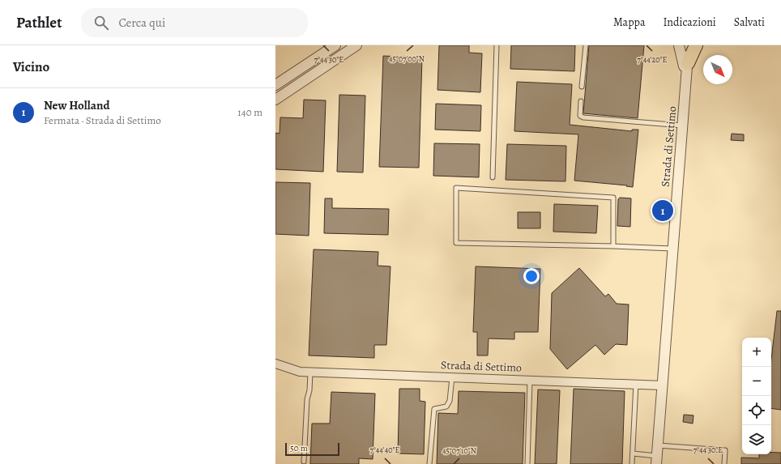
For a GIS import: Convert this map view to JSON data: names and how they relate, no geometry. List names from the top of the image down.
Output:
{
  "streets": {
    "street": ["Strada di Settimo"]
  },
  "scale_bar": "50 m",
  "north": "bottom right",
  "page": {
    "header": "Pathlet",
    "search": "Cerca qui",
    "nav": ["Mappa", "Indicazioni", "Salvati"],
    "heading": "Vicino",
    "list": [
      {
        "mark": "1",
        "name": "New Holland",
        "note": "Fermata · Strada di Settimo",
        "value": "140 m"
      }
    ],
    "pins": "1",
    "map_buttons": ["+", "−"],
    "scale": "50 m"
  },
  "coordinates": [
    "45°07'00\"N",
    "7°44'30\"E",
    "7°44'20\"E",
    "7°44'40\"E",
    "45°07'10\"N"
  ]
}
